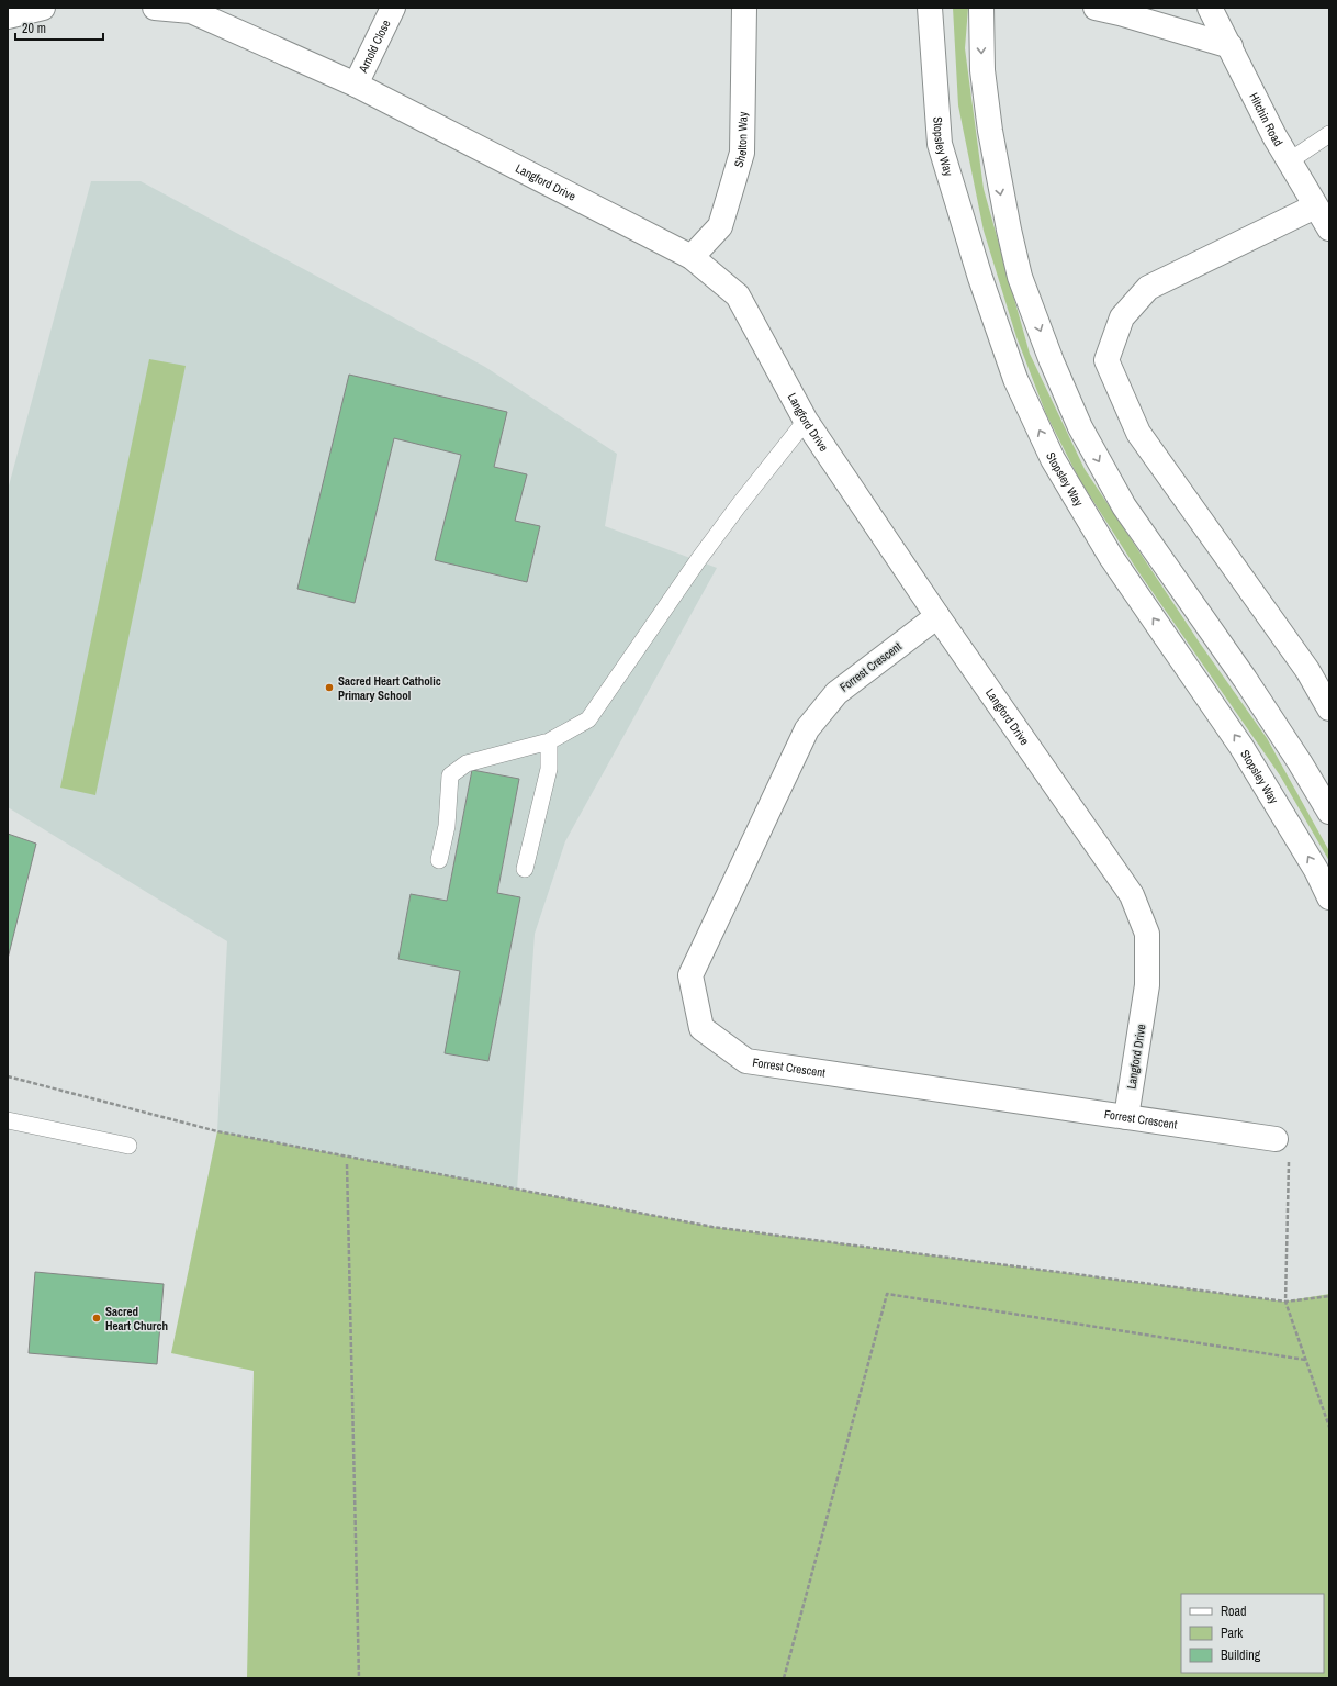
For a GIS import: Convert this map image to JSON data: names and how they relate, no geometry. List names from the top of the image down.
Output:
{
  "streets": {
    "street": [
      "Arnold Close",
      "Hitchin Road",
      "Shelton Way",
      "Stopsley Way",
      "Langford Drive",
      "Forrest Crescent"
    ]
  },
  "crossings": [
    ["Arnold Close", "Langford Drive"],
    ["Shelton Way", "Langford Drive"],
    ["Langford Drive", "Forrest Crescent"]
  ],
  "places": ["Sacred Heart Catholic Primary School", "Sacred Heart Church"],
  "legend": ["Road", "Park", "Building"],
  "scale_bar": "20 m"
}
